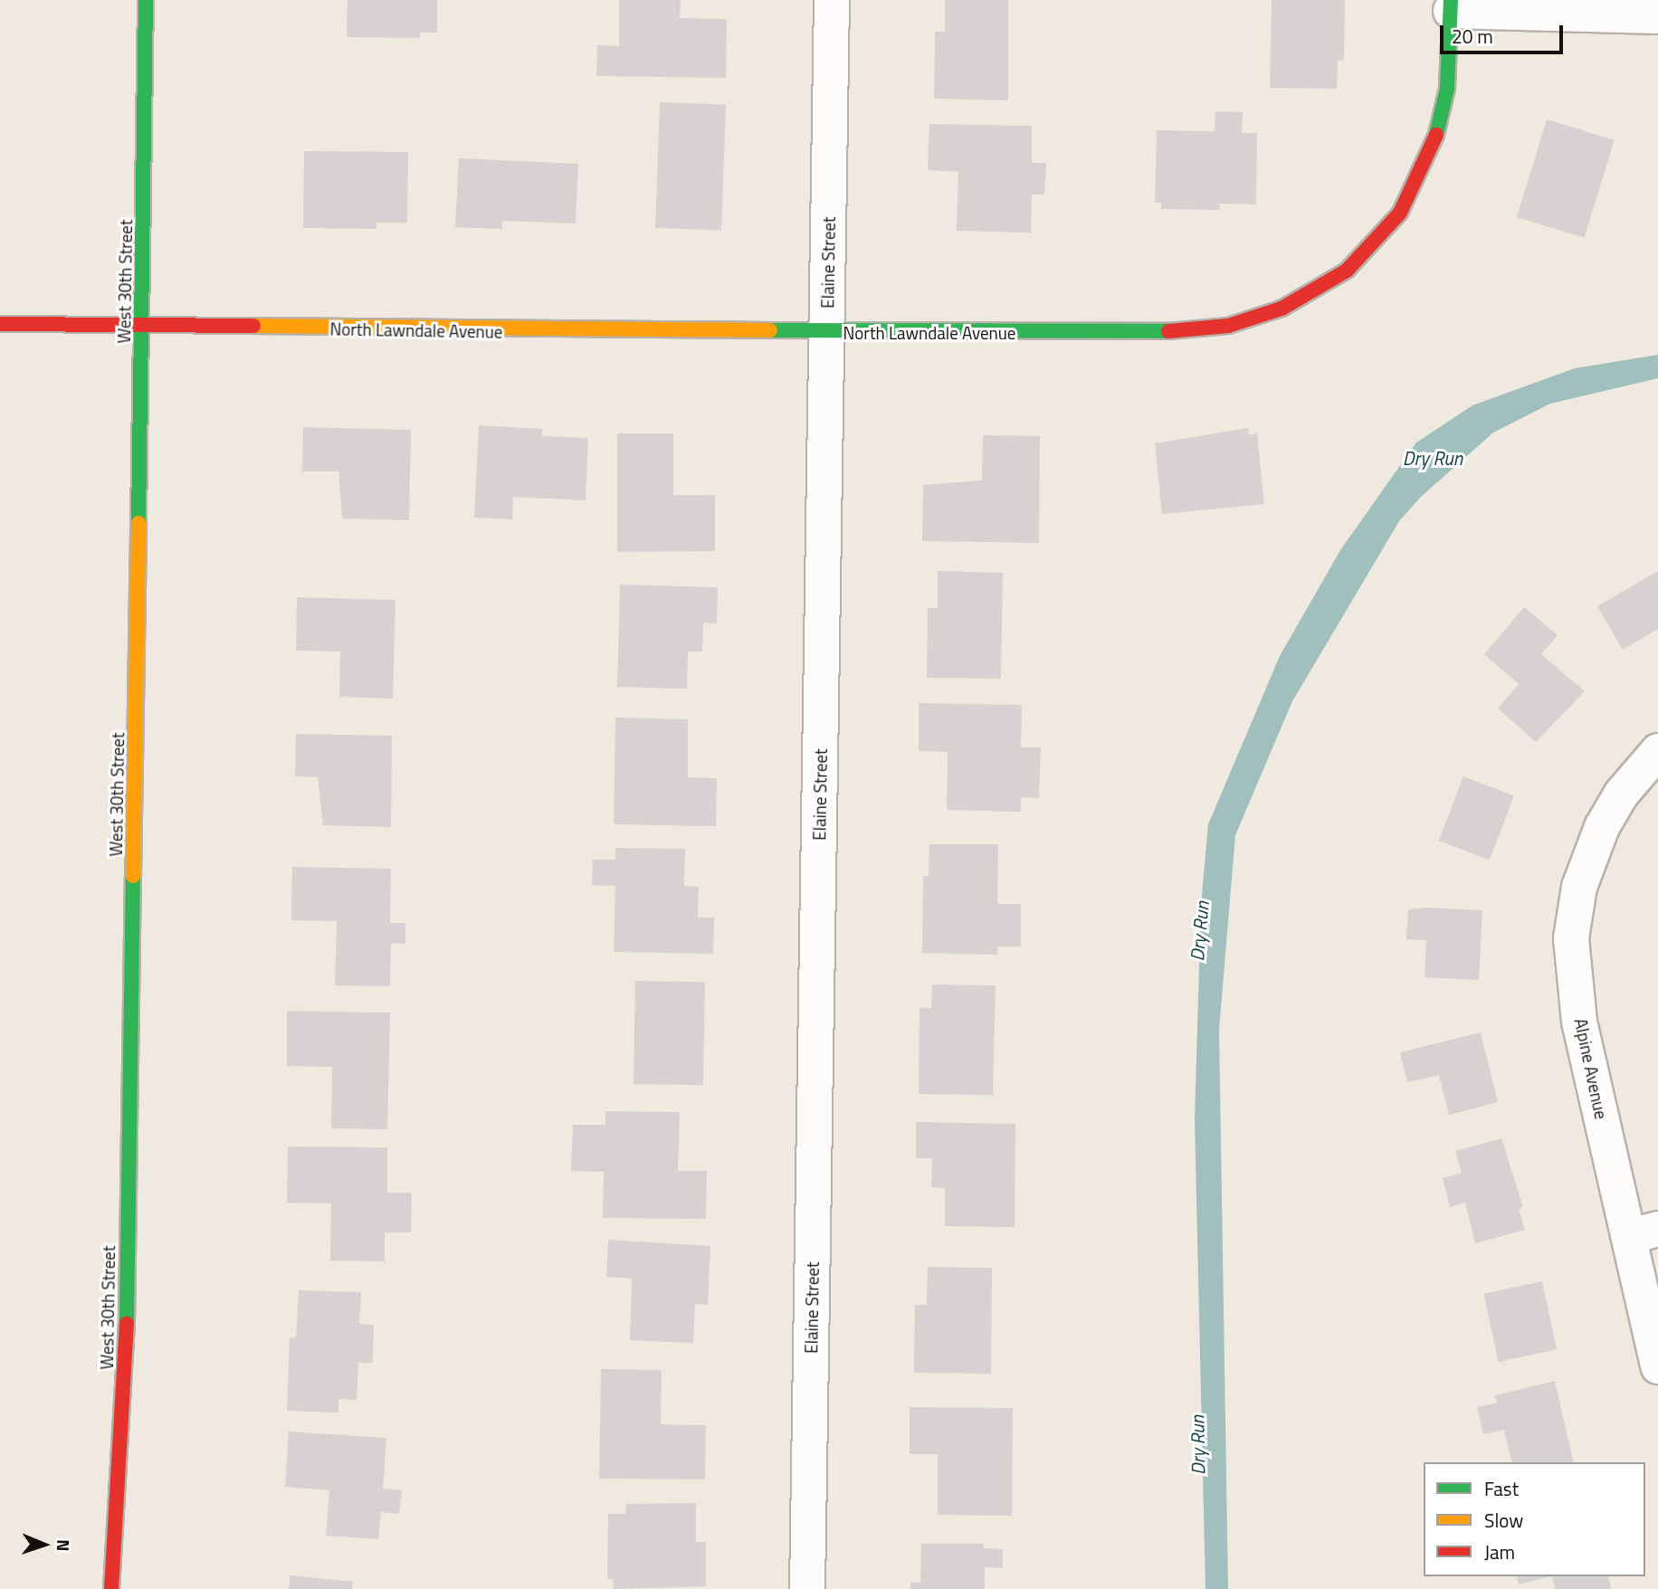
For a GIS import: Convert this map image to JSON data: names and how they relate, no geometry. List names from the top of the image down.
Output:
{
  "streets": {
    "street": [
      "Elaine Street",
      "West 30th Street",
      "North Lawndale Avenue",
      "Alpine Avenue"
    ]
  },
  "crossings": [
    ["Elaine Street", "North Lawndale Avenue"],
    ["West 30th Street", "North Lawndale Avenue"]
  ],
  "water": ["Dry Run"],
  "legend": ["Fast", "Slow", "Jam"],
  "scale_bar": "20 m",
  "north": "right"
}
